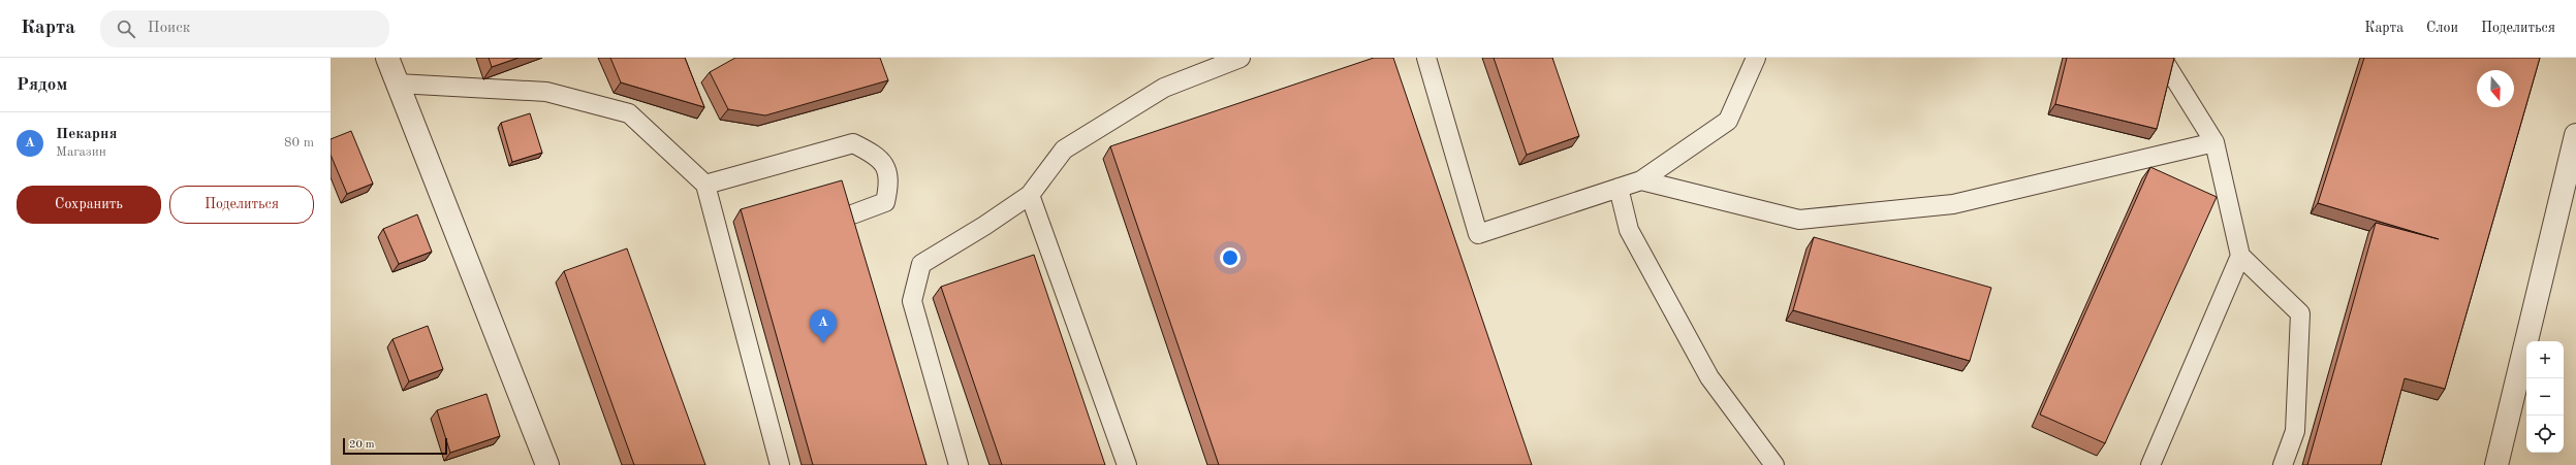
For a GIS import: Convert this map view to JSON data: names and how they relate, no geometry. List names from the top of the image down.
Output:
{
  "scale_bar": "20 m",
  "north": "bottom",
  "page": {
    "header": "Карта",
    "search": "Поиск",
    "nav": ["Карта", "Слои", "Поделиться"],
    "heading": "Рядом",
    "list": [
      {
        "mark": "A",
        "name": "Пекарня",
        "note": "Магазин",
        "value": "80 m"
      }
    ],
    "buttons": ["Сохранить", "Поделиться"],
    "pins": "A",
    "map_buttons": ["+", "−"],
    "scale": "20 m"
  }
}
